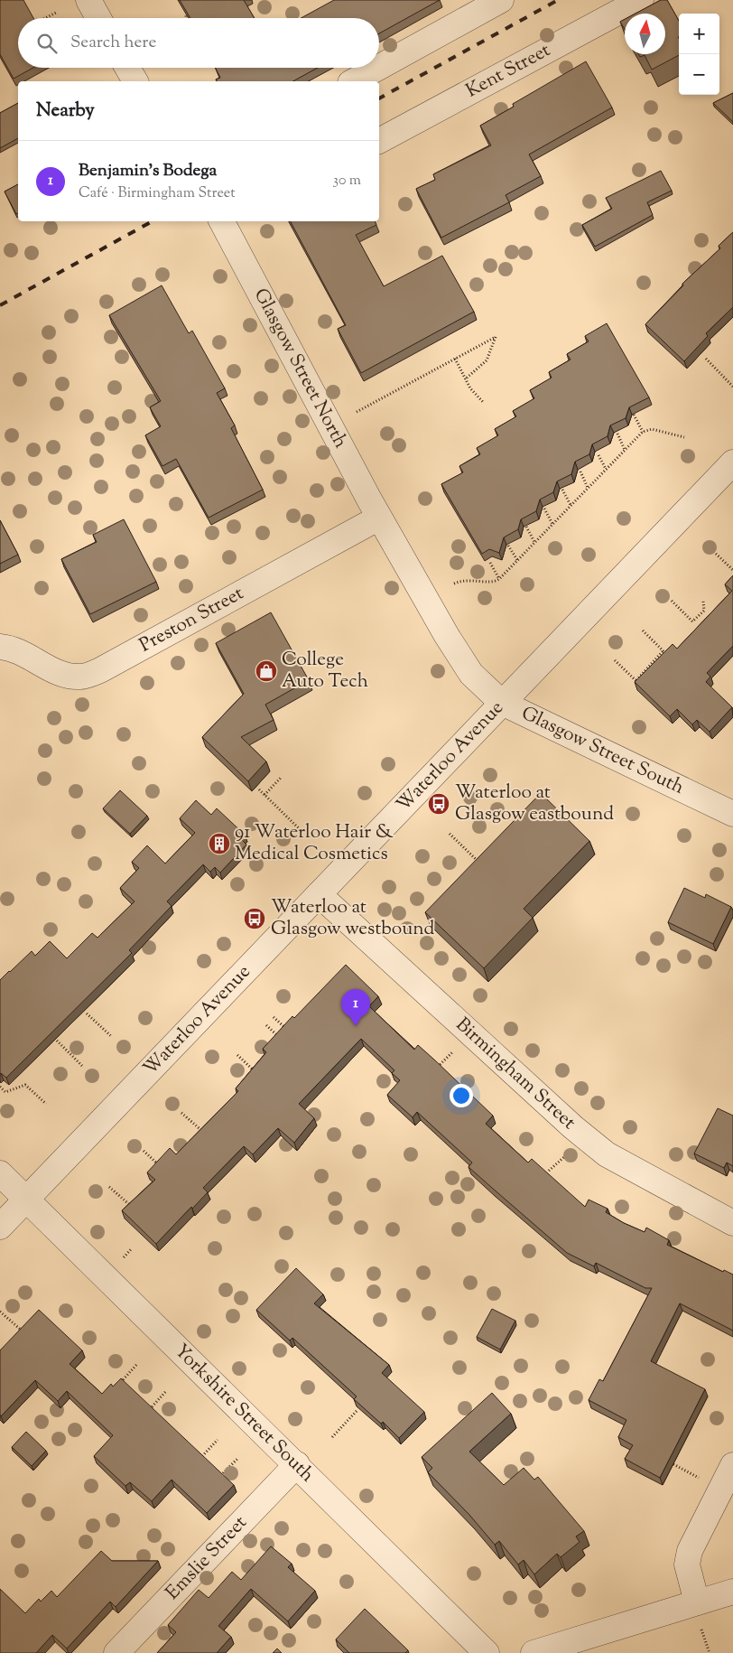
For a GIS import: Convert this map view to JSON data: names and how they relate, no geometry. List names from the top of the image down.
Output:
{
  "streets": {
    "street": [
      "Kent Street",
      "Glasgow Street North",
      "Preston Street",
      "Glasgow Street South",
      "Waterloo Avenue",
      "Birmingham Street",
      "Yorkshire Street South",
      "Emslie Street"
    ]
  },
  "crossings": [
    ["Glasgow Street North", "Preston Street"],
    ["Glasgow Street North", "Glasgow Street South"],
    ["Preston Street", "Glasgow Street South"],
    ["Glasgow Street South", "Waterloo Avenue"],
    ["Waterloo Avenue", "Birmingham Street"],
    ["Waterloo Avenue", "Yorkshire Street South"],
    ["Yorkshire Street South", "Emslie Street"]
  ],
  "places": {
    "shop": ["College Auto Tech"],
    "bus stop": ["Waterloo at Glasgow eastbound", "Waterloo at Glasgow westbound"],
    "building": ["91 Waterloo Hair & Medical Cosmetics"]
  },
  "north": "top",
  "page": {
    "map_buttons": ["+", "−"],
    "search": "Search here",
    "heading": "Nearby",
    "list": [
      {
        "mark": "1",
        "name": "Benjamin's Bodega",
        "note": "Café · Birmingham Street",
        "value": "30 m"
      }
    ],
    "pins": "1"
  }
}
